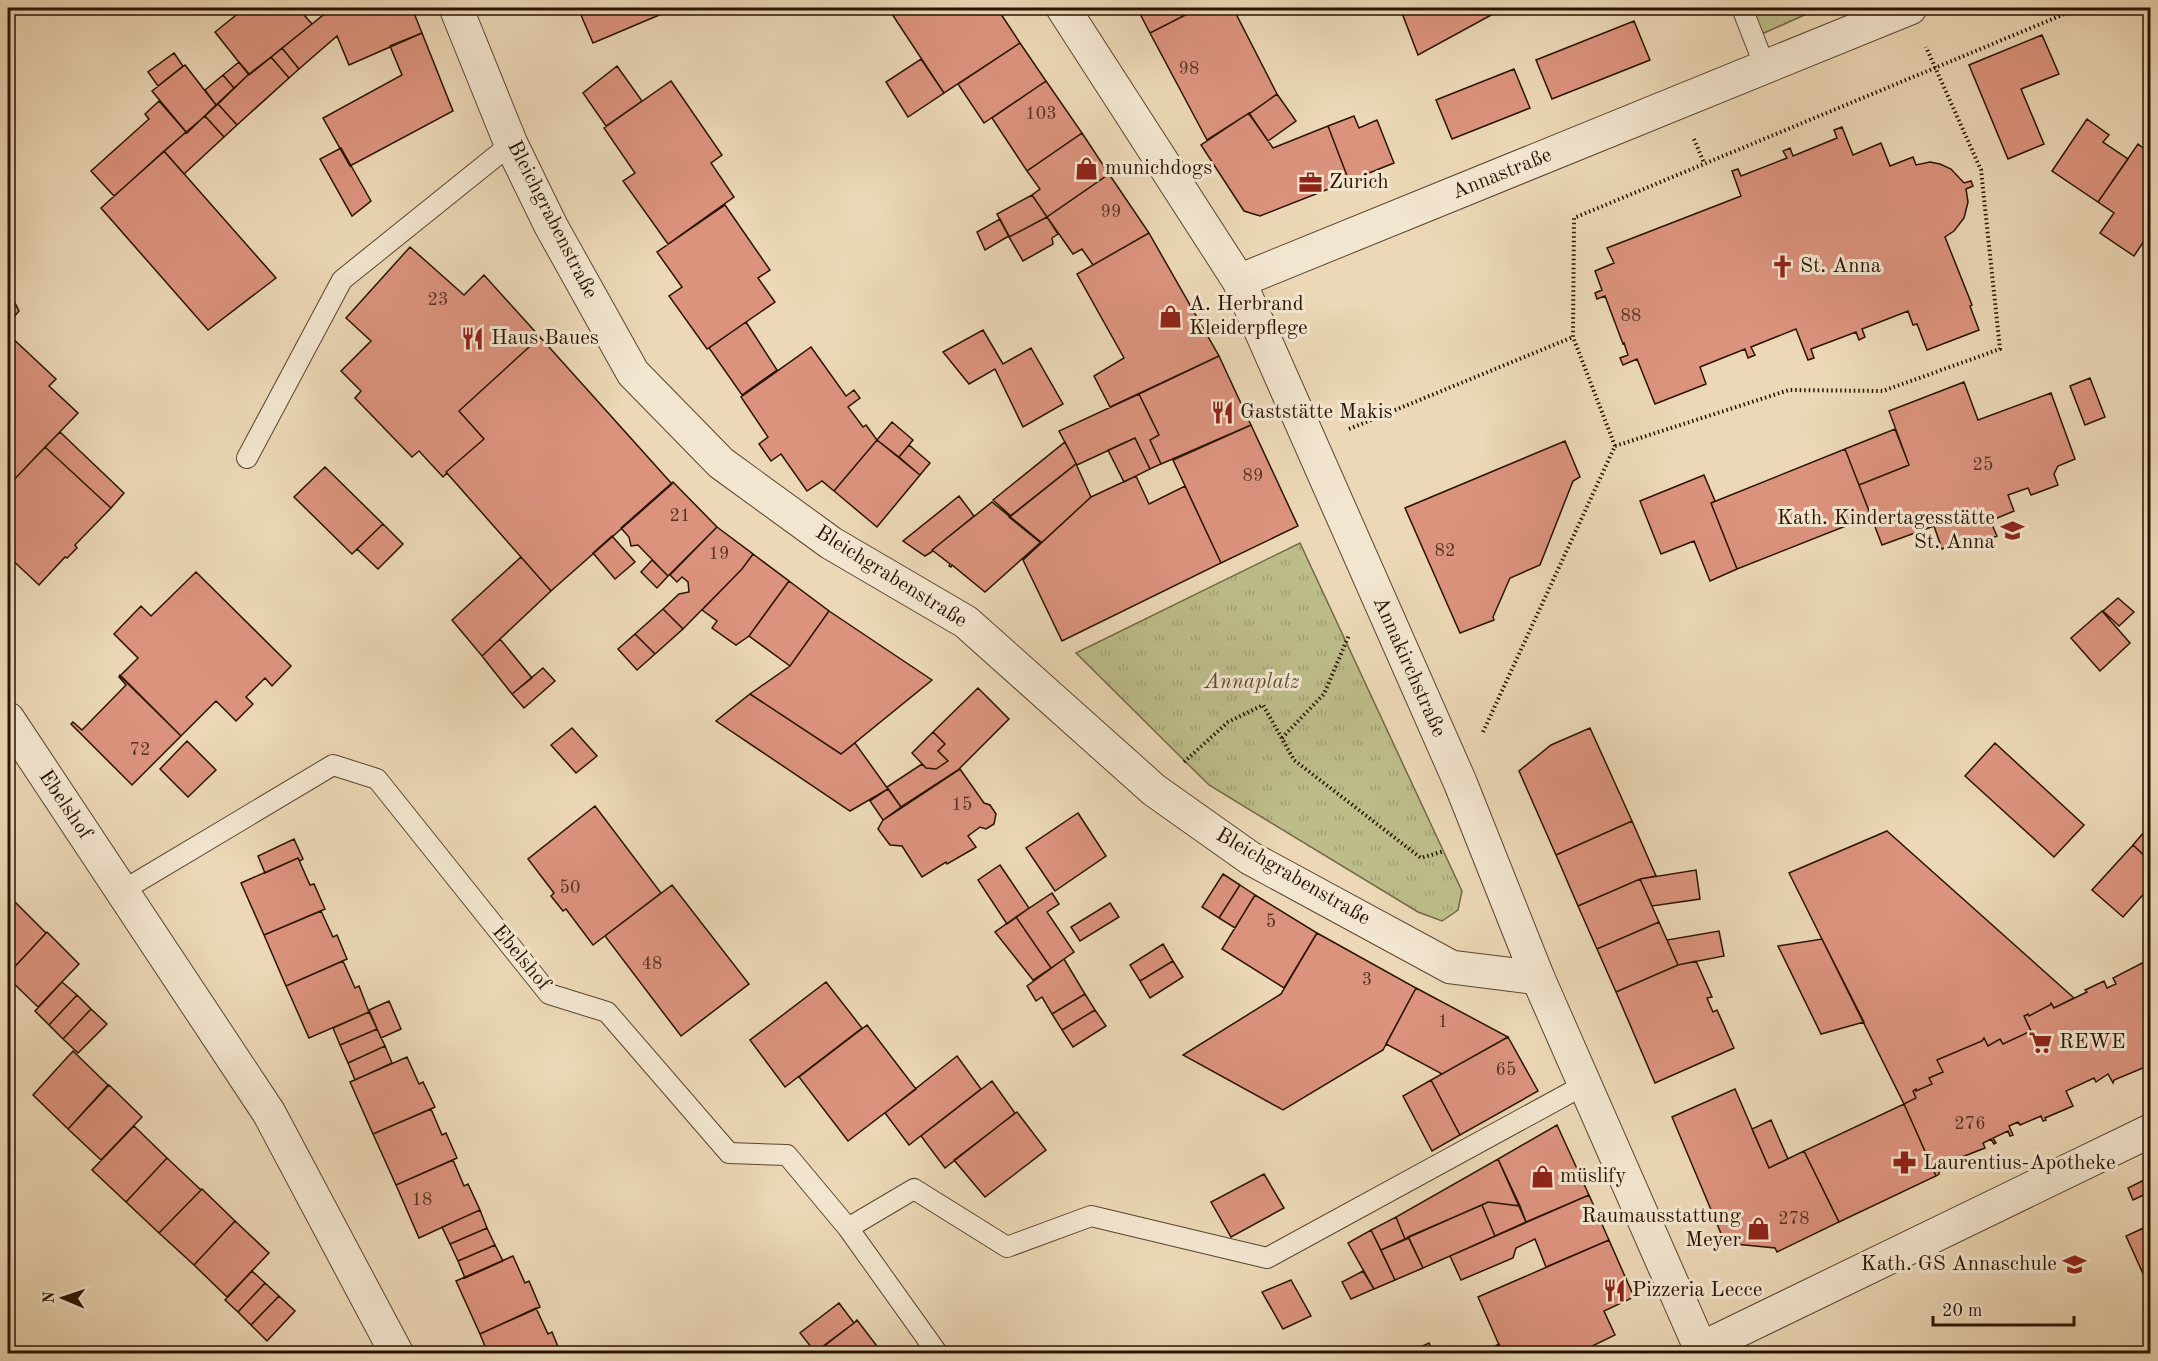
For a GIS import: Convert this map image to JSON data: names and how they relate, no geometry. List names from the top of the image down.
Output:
{
  "streets": {
    "street": [
      "Annastraße",
      "Bleichgrabenstraße",
      "Annakirchstraße",
      "Ebelshof"
    ]
  },
  "crossings": [
    ["Annastraße", "Annakirchstraße"],
    ["Bleichgrabenstraße", "Annakirchstraße"]
  ],
  "parks": ["Annaplatz"],
  "places": {
    "shop": [
      "munichdogs",
      "A. Herbrand Kleiderpflege",
      "müslify",
      "Raumausstattung Meyer"
    ],
    "office": ["Zurich"],
    "church": ["St. Anna"],
    "restaurant": ["Haus Baues", "Gaststätte Makis", "Pizzeria Lecce"],
    "school or university": ["Kath. Kindertagesstätte St. Anna", "Kath. GS Annaschule"],
    "supermarket": ["REWE"],
    "pharmacy": ["Laurentius-Apotheke"]
  },
  "house_numbers": [
    "98",
    "103",
    "99",
    "23",
    "88",
    "25",
    "89",
    "21",
    "82",
    "19",
    "72",
    "15",
    "50",
    "5",
    "48",
    "3",
    "1",
    "65",
    "276",
    "18",
    "278"
  ],
  "scale_bar": "20 m",
  "north": "left"
}
